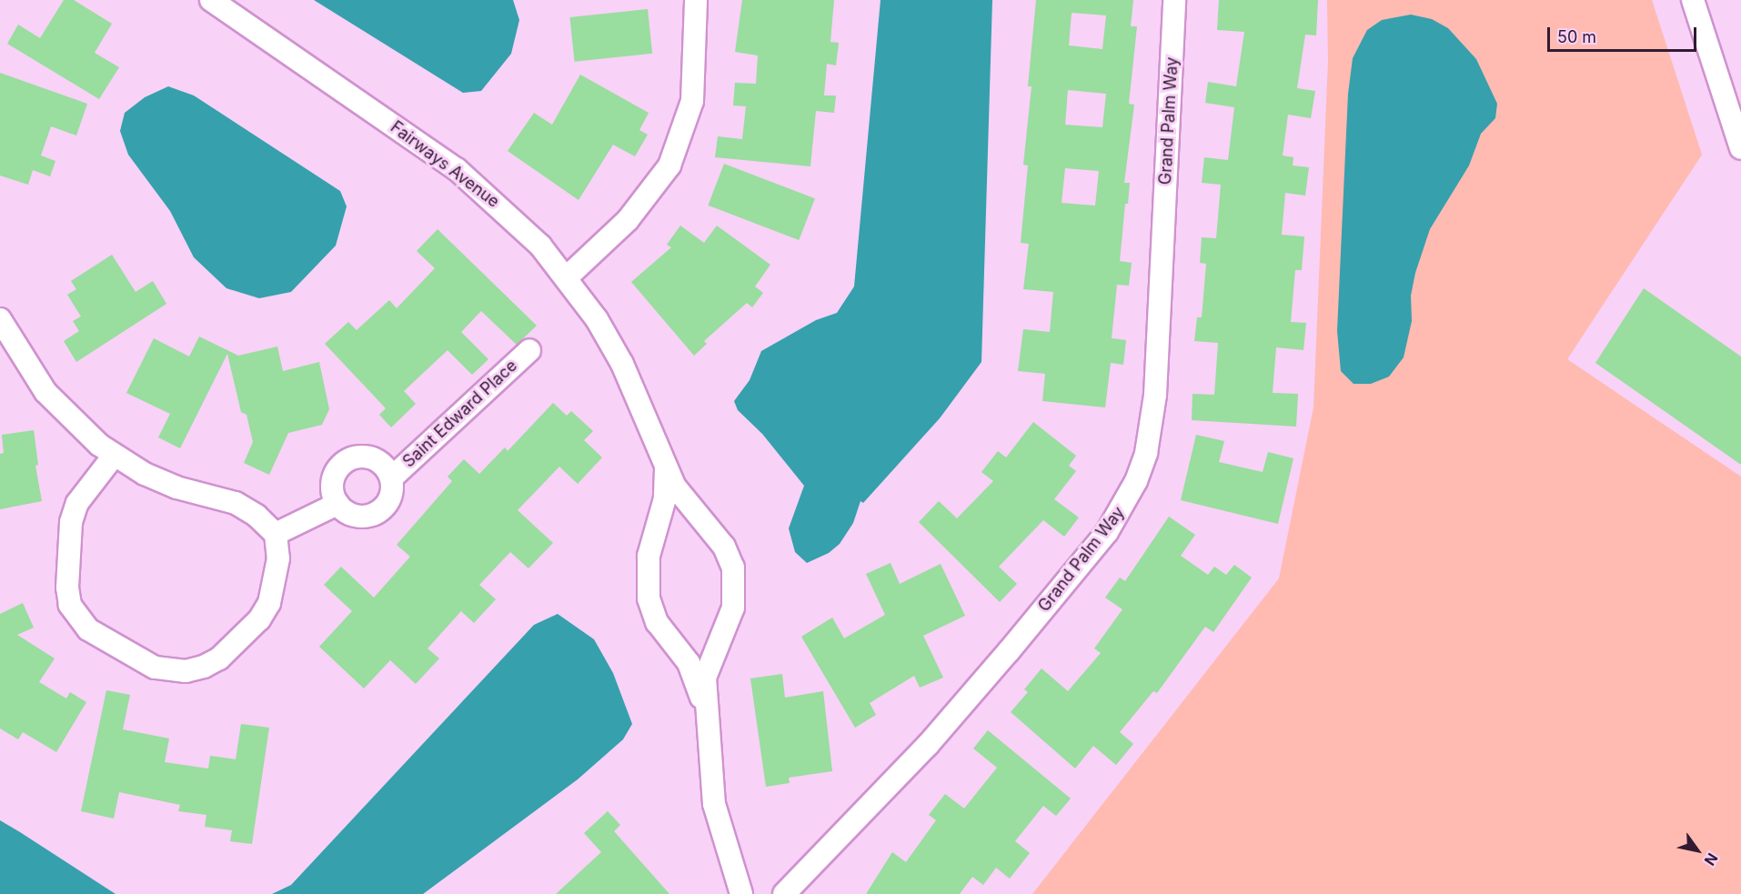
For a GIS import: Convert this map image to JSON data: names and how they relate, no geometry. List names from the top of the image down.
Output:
{
  "streets": {
    "street": ["Grand Palm Way", "Fairways Avenue", "Saint Edward Place"]
  },
  "scale_bar": "50 m",
  "north": "bottom right"
}
